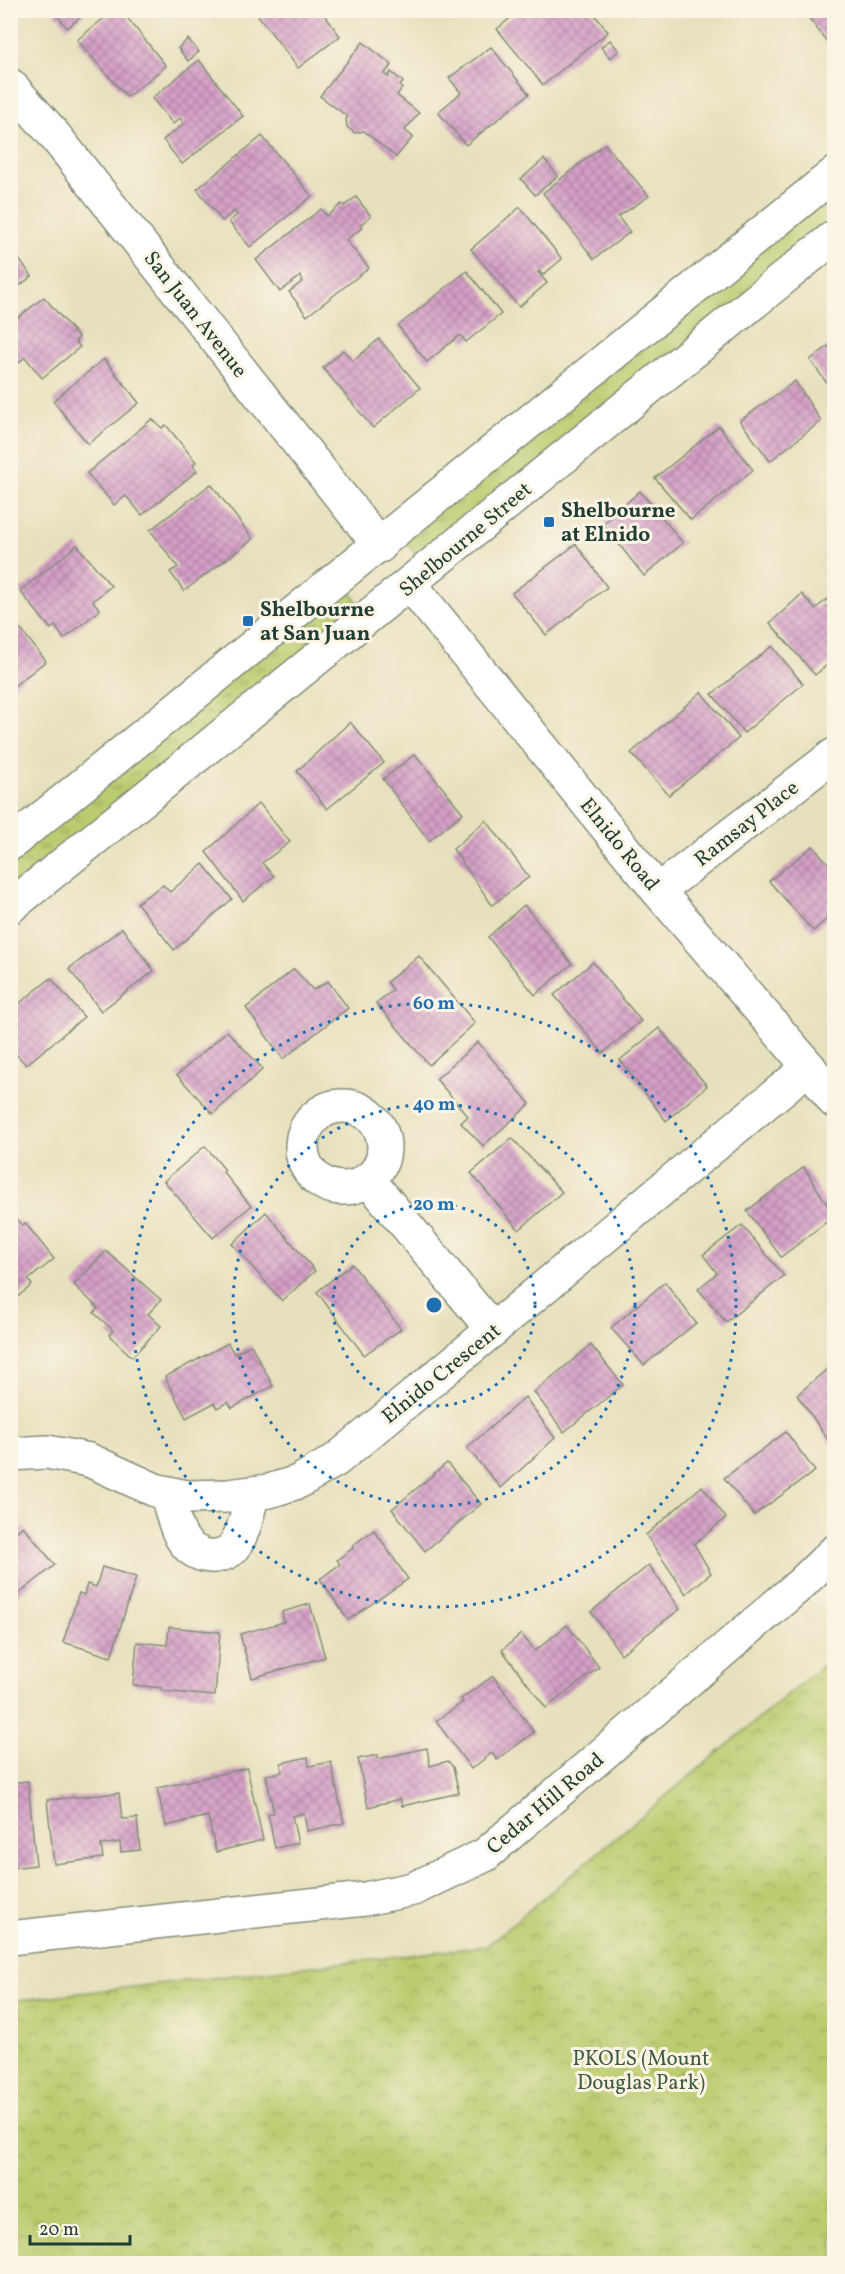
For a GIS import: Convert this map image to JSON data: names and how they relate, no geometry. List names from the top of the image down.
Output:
{
  "streets": {
    "street": [
      "San Juan Avenue",
      "Shelbourne Street",
      "Ramsay Place",
      "Elnido Road",
      "Elnido Crescent",
      "Cedar Hill Road"
    ]
  },
  "crossings": [
    ["San Juan Avenue", "Shelbourne Street"],
    ["San Juan Avenue", "Elnido Road"],
    ["Shelbourne Street", "Elnido Road"],
    ["Ramsay Place", "Elnido Road"],
    ["Elnido Road", "Elnido Crescent"]
  ],
  "parks": ["PKOLS (Mount Douglas Park)"],
  "places": {
    "transit": ["Shelbourne at Elnido", "Shelbourne at San Juan"]
  },
  "scale_bar": "20 m",
  "rings": ["60 m", "40 m", "20 m"]
}
